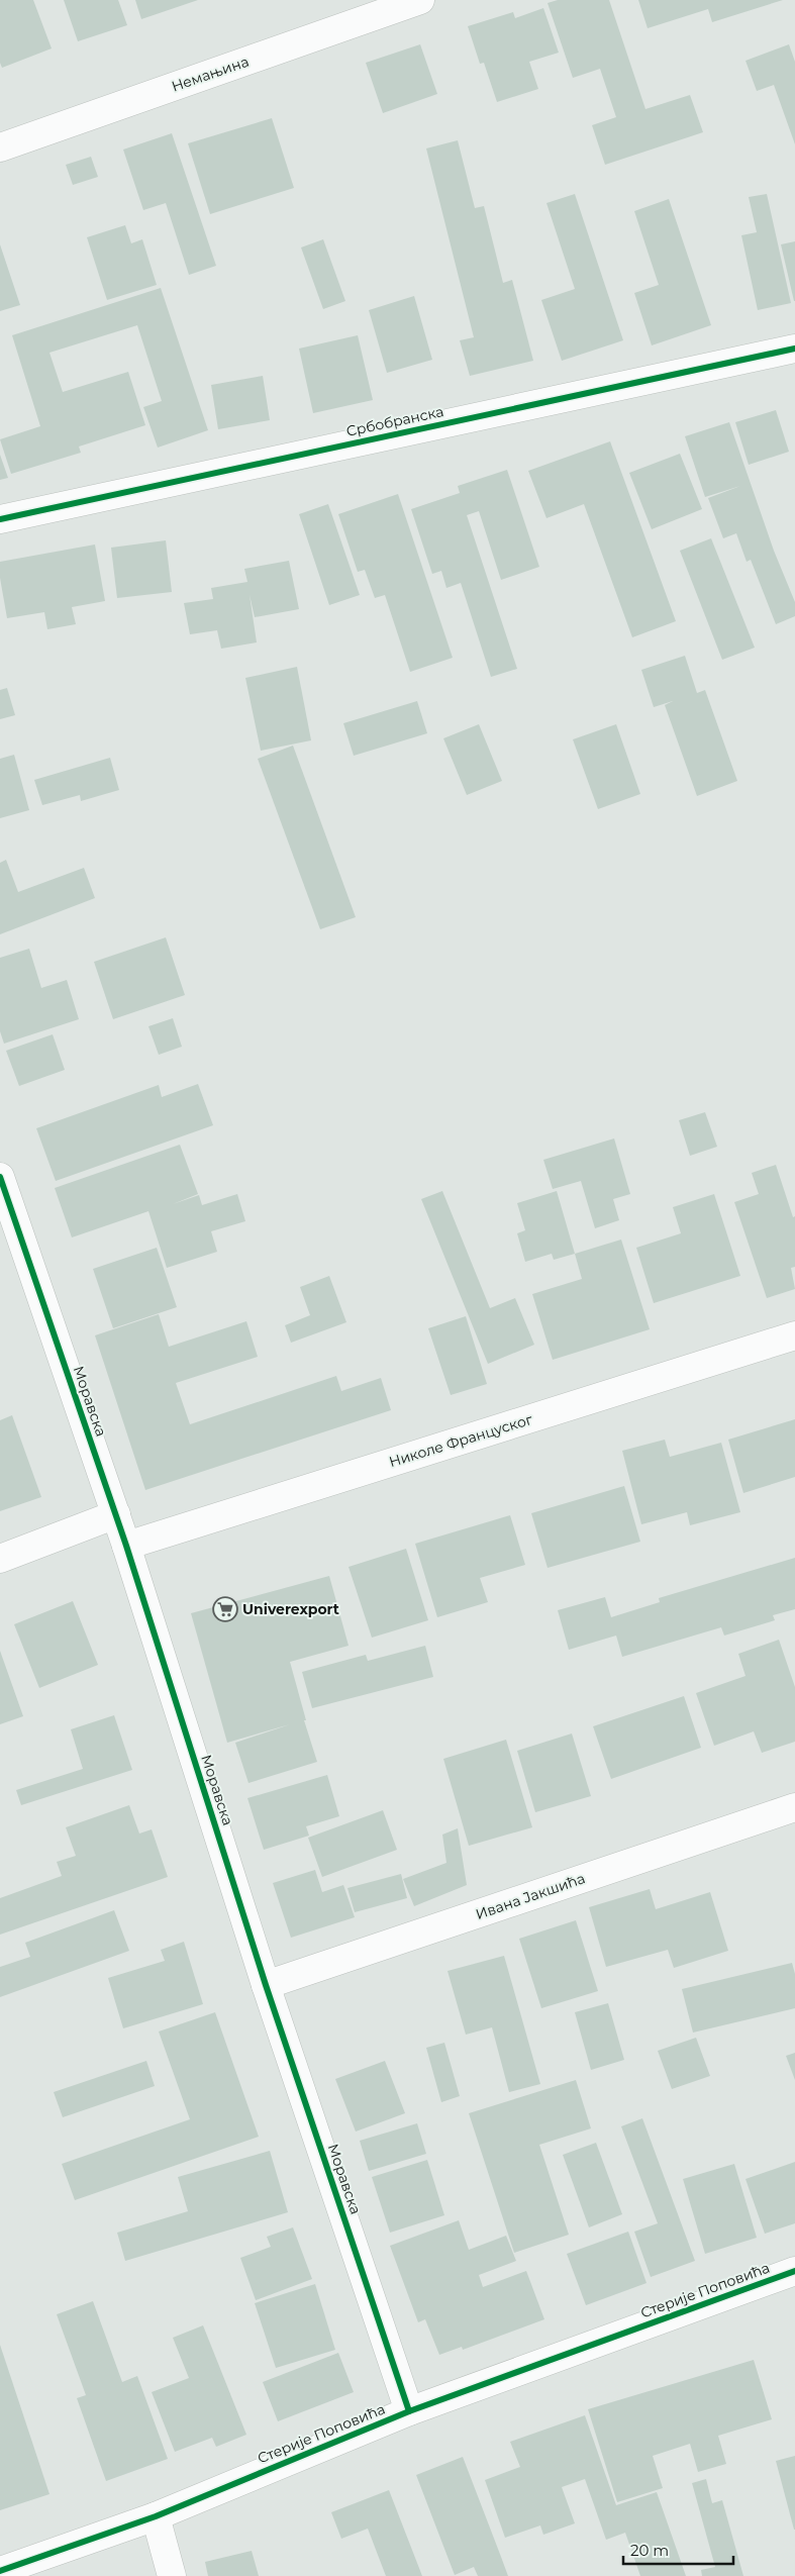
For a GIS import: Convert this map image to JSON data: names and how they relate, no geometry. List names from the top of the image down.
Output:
{
  "streets": {
    "street": [
      "Немањина",
      "Србобранска",
      "Моравска",
      "Николе Француског",
      "Ивана Јакшића",
      "Стерије Поповића"
    ]
  },
  "crossings": [
    ["Моравска", "Николе Француског"],
    ["Моравска", "Ивана Јакшића"],
    ["Моравска", "Стерије Поповића"]
  ],
  "places": {
    "supermarket": ["Univerexport"]
  },
  "scale_bar": "20 m"
}
